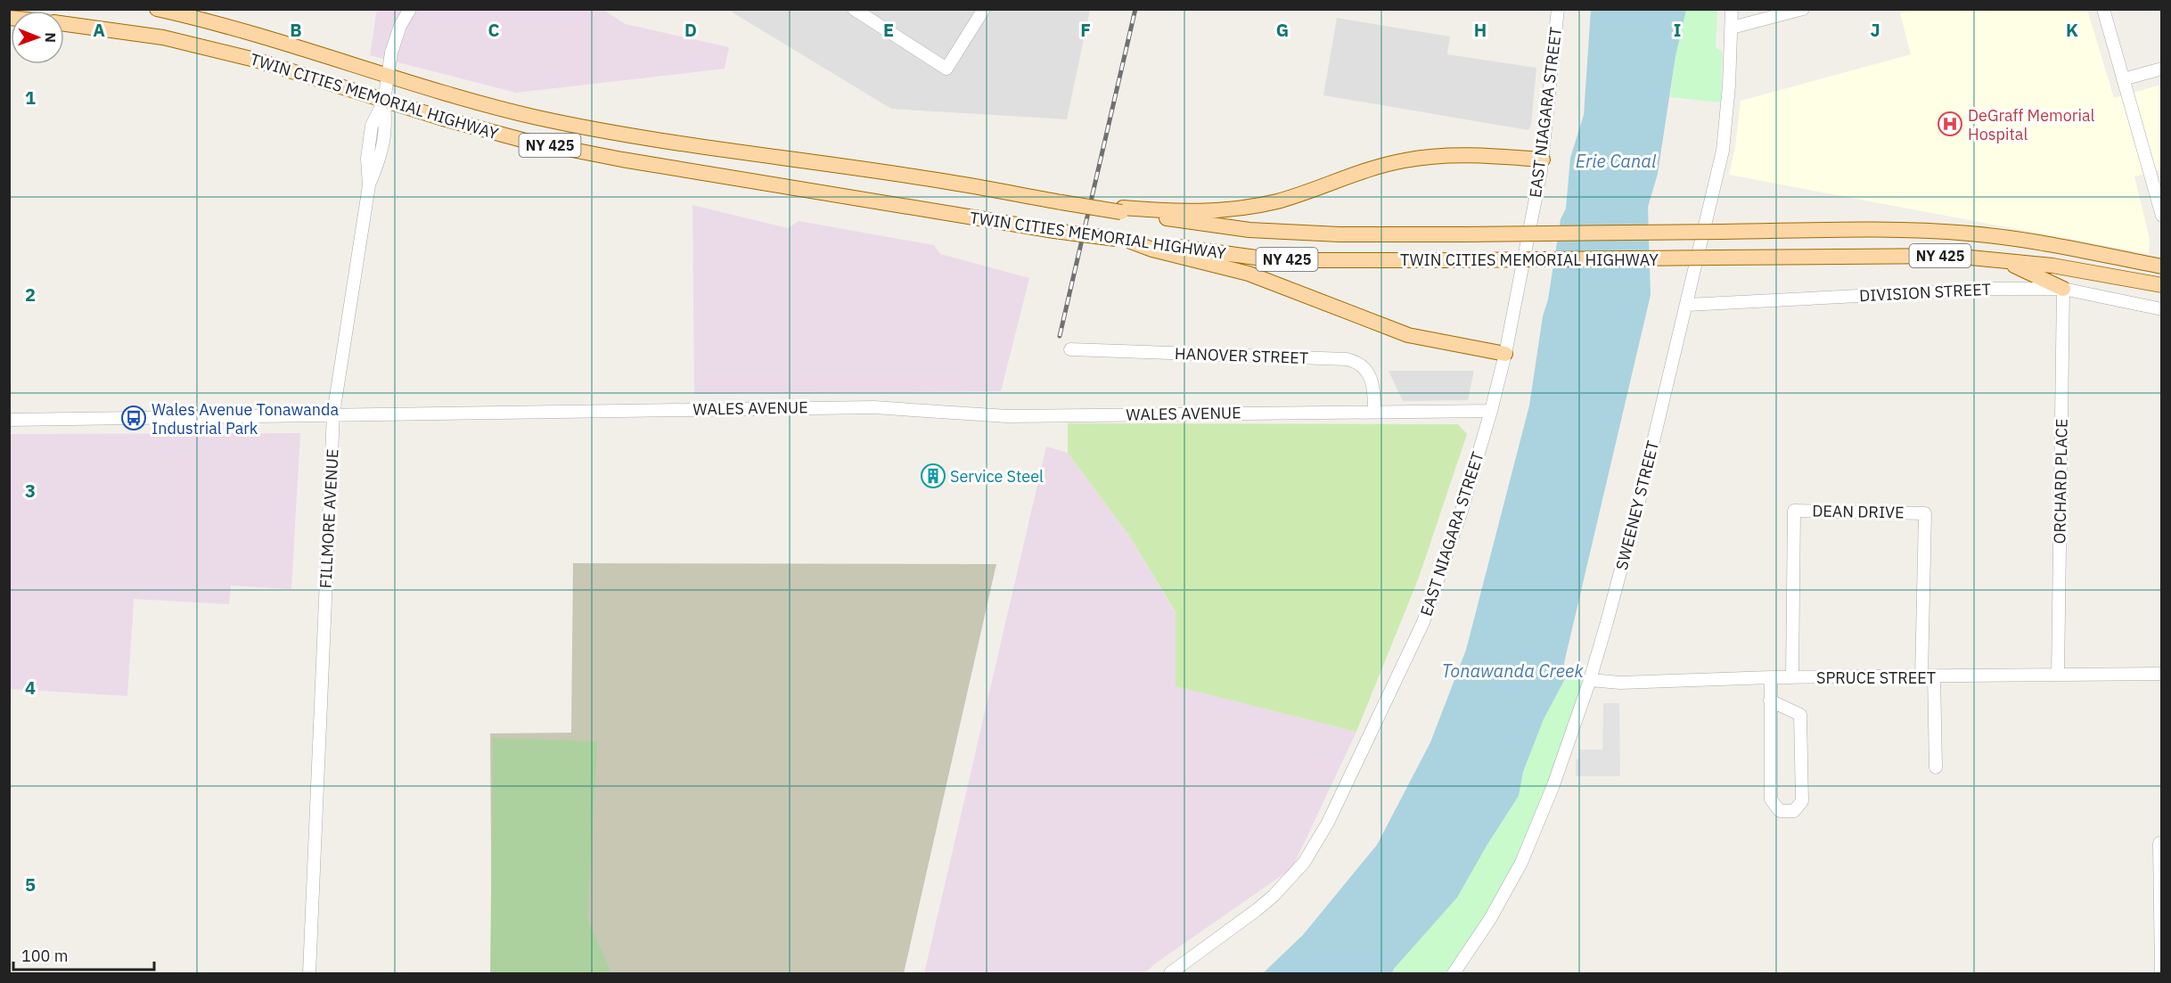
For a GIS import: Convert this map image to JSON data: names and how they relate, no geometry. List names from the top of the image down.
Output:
{
  "streets": {
    "main road": ["TWIN CITIES MEMORIAL HIGHWAY", "NY 425"],
    "street": [
      "EAST NIAGARA STREET",
      "DIVISION STREET",
      "HANOVER STREET",
      "WALES AVENUE",
      "ORCHARD PLACE",
      "SWEENEY STREET",
      "DEAN DRIVE",
      "FILLMORE AVENUE",
      "SPRUCE STREET"
    ]
  },
  "crossings": [
    ["TWIN CITIES MEMORIAL HIGHWAY", "FILLMORE AVENUE"],
    ["EAST NIAGARA STREET", "WALES AVENUE"],
    ["DIVISION STREET", "ORCHARD PLACE"],
    ["DIVISION STREET", "SWEENEY STREET"],
    ["HANOVER STREET", "WALES AVENUE"],
    ["WALES AVENUE", "FILLMORE AVENUE"],
    ["ORCHARD PLACE", "SPRUCE STREET"],
    ["SWEENEY STREET", "SPRUCE STREET"],
    ["DEAN DRIVE", "SPRUCE STREET"]
  ],
  "water": ["Erie Canal", "Tonawanda Creek"],
  "places": {
    "hospital": ["DeGraff Memorial Hospital"],
    "bus stop": ["Wales Avenue Tonawanda Industrial Park"],
    "building": ["Service Steel"]
  },
  "scale_bar": "100 m",
  "north": "right",
  "grid": {
    "columns": [
      "A",
      "B",
      "C",
      "D",
      "E",
      "F",
      "G",
      "H",
      "I",
      "J",
      "K"
    ],
    "rows": [
      "1",
      "2",
      "3",
      "4",
      "5"
    ]
  }
}
